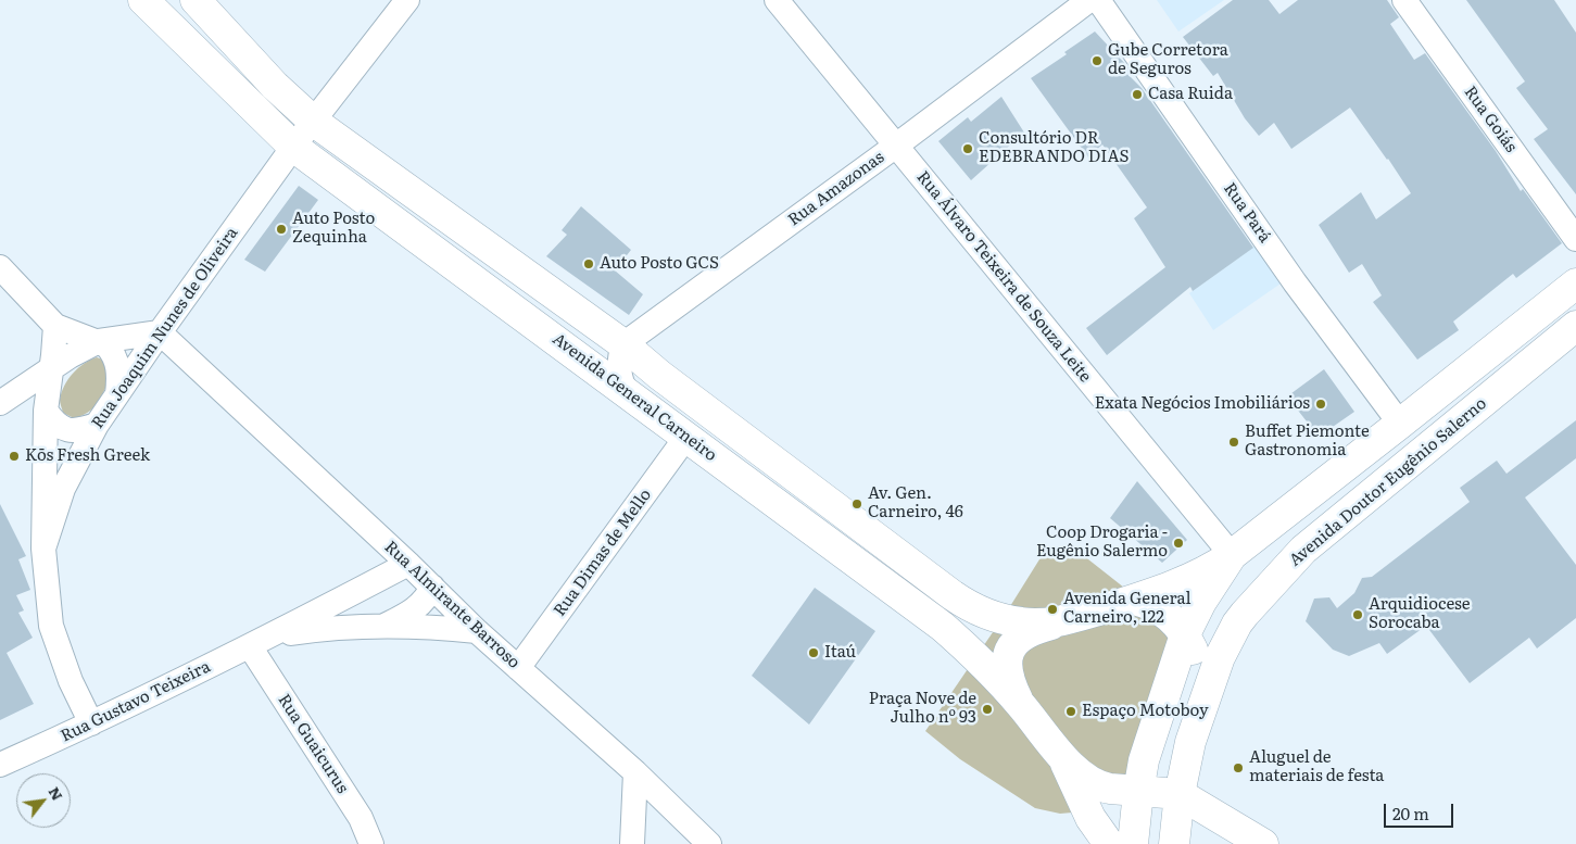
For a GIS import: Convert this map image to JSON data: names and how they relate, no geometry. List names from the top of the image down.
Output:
{
  "streets": {
    "main road": ["Avenida General Carneiro", "Avenida Doutor Eugênio Salerno"],
    "street": [
      "Rua Goiás",
      "Rua Amazonas",
      "Rua Pará",
      "Rua Álvaro Teixeira de Souza Leite",
      "Rua Joaquim Nunes de Oliveira",
      "Rua Dimas de Mello",
      "Rua Almirante Barroso",
      "Rua Gustavo Teixeira",
      "Rua Guaicurus"
    ]
  },
  "crossings": [
    ["Rua Amazonas", "Rua Álvaro Teixeira de Souza Leite"],
    ["Rua Amazonas", "Avenida General Carneiro"],
    ["Rua Joaquim Nunes de Oliveira", "Avenida General Carneiro"],
    ["Rua Joaquim Nunes de Oliveira", "Rua Almirante Barroso"],
    ["Avenida General Carneiro", "Rua Dimas de Mello"],
    ["Rua Dimas de Mello", "Rua Almirante Barroso"],
    ["Rua Almirante Barroso", "Rua Gustavo Teixeira"],
    ["Rua Gustavo Teixeira", "Rua Guaicurus"]
  ],
  "places": [
    "Gube Corretora de Seguros",
    "Casa Ruida",
    "Consultório DR EDEBRANDO DIAS",
    "Auto Posto Zequinha",
    "Auto Posto GCS",
    "Exata Negócios Imobiliários",
    "Buffet Piemonte Gastronomia",
    "Kōs Fresh Greek",
    "Av. Gen. Carneiro, 46",
    "Coop Drogaria - Eugênio Salermo",
    "Avenida General Carneiro, 122",
    "Arquidiocese Sorocaba",
    "Itaú",
    "Praça Nove de Julho nº 93",
    "Espaço Motoboy",
    "Aluguel de materiais de festa"
  ],
  "scale_bar": "20 m",
  "north": "top right"
}
